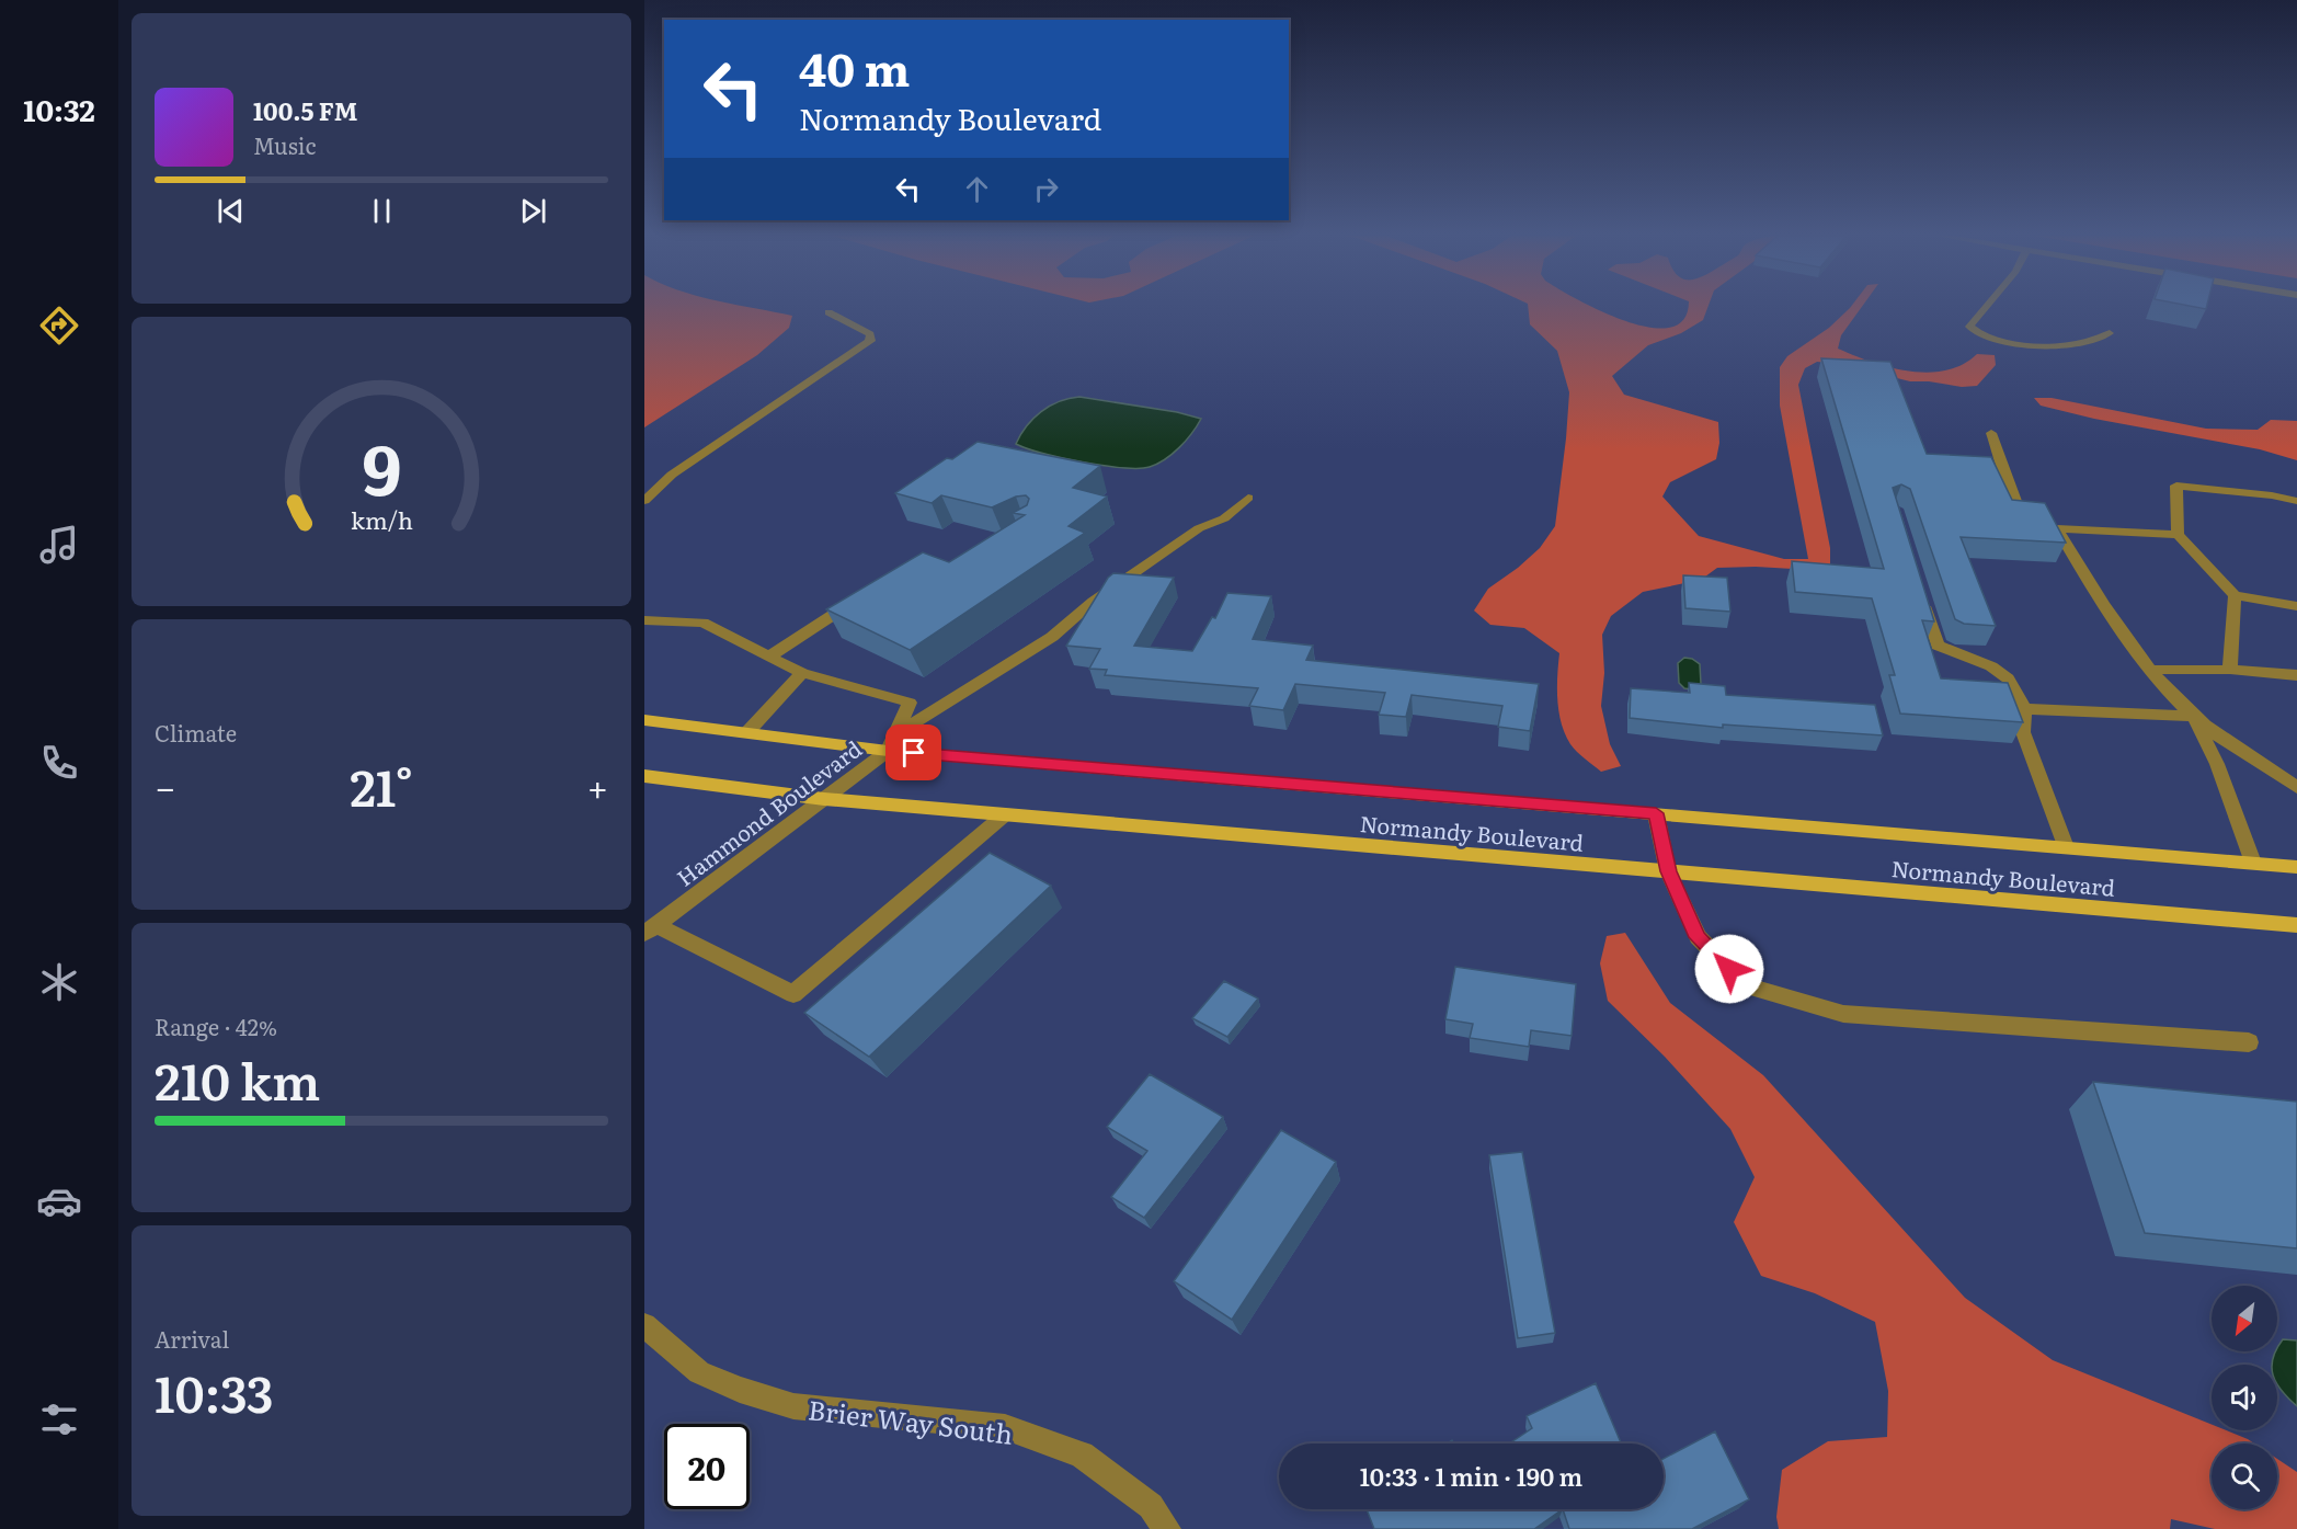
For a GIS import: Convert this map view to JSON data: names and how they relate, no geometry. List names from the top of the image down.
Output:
{
  "streets": {
    "main road": ["Normandy Boulevard"],
    "street": ["Hammond Boulevard", "Brier Way South"]
  },
  "crossings": [
    ["Hammond Boulevard", "Normandy Boulevard"]
  ],
  "north": "bottom left",
  "page": {
    "tabs": "10:32",
    "turn": ["40 m", "Normandy Boulevard"],
    "song": ["100.5 FM", "Music"],
    "tile": [
      "Climate",
      ["Range · 42%", "210 km"],
      ["Arrival", "10:33"]
    ],
    "heat": ["−", "21°", "+"],
    "limit": "20",
    "trip": "10:33 · 1 min · 190 m",
    "gauge": ["9", "km/h"]
  }
}
